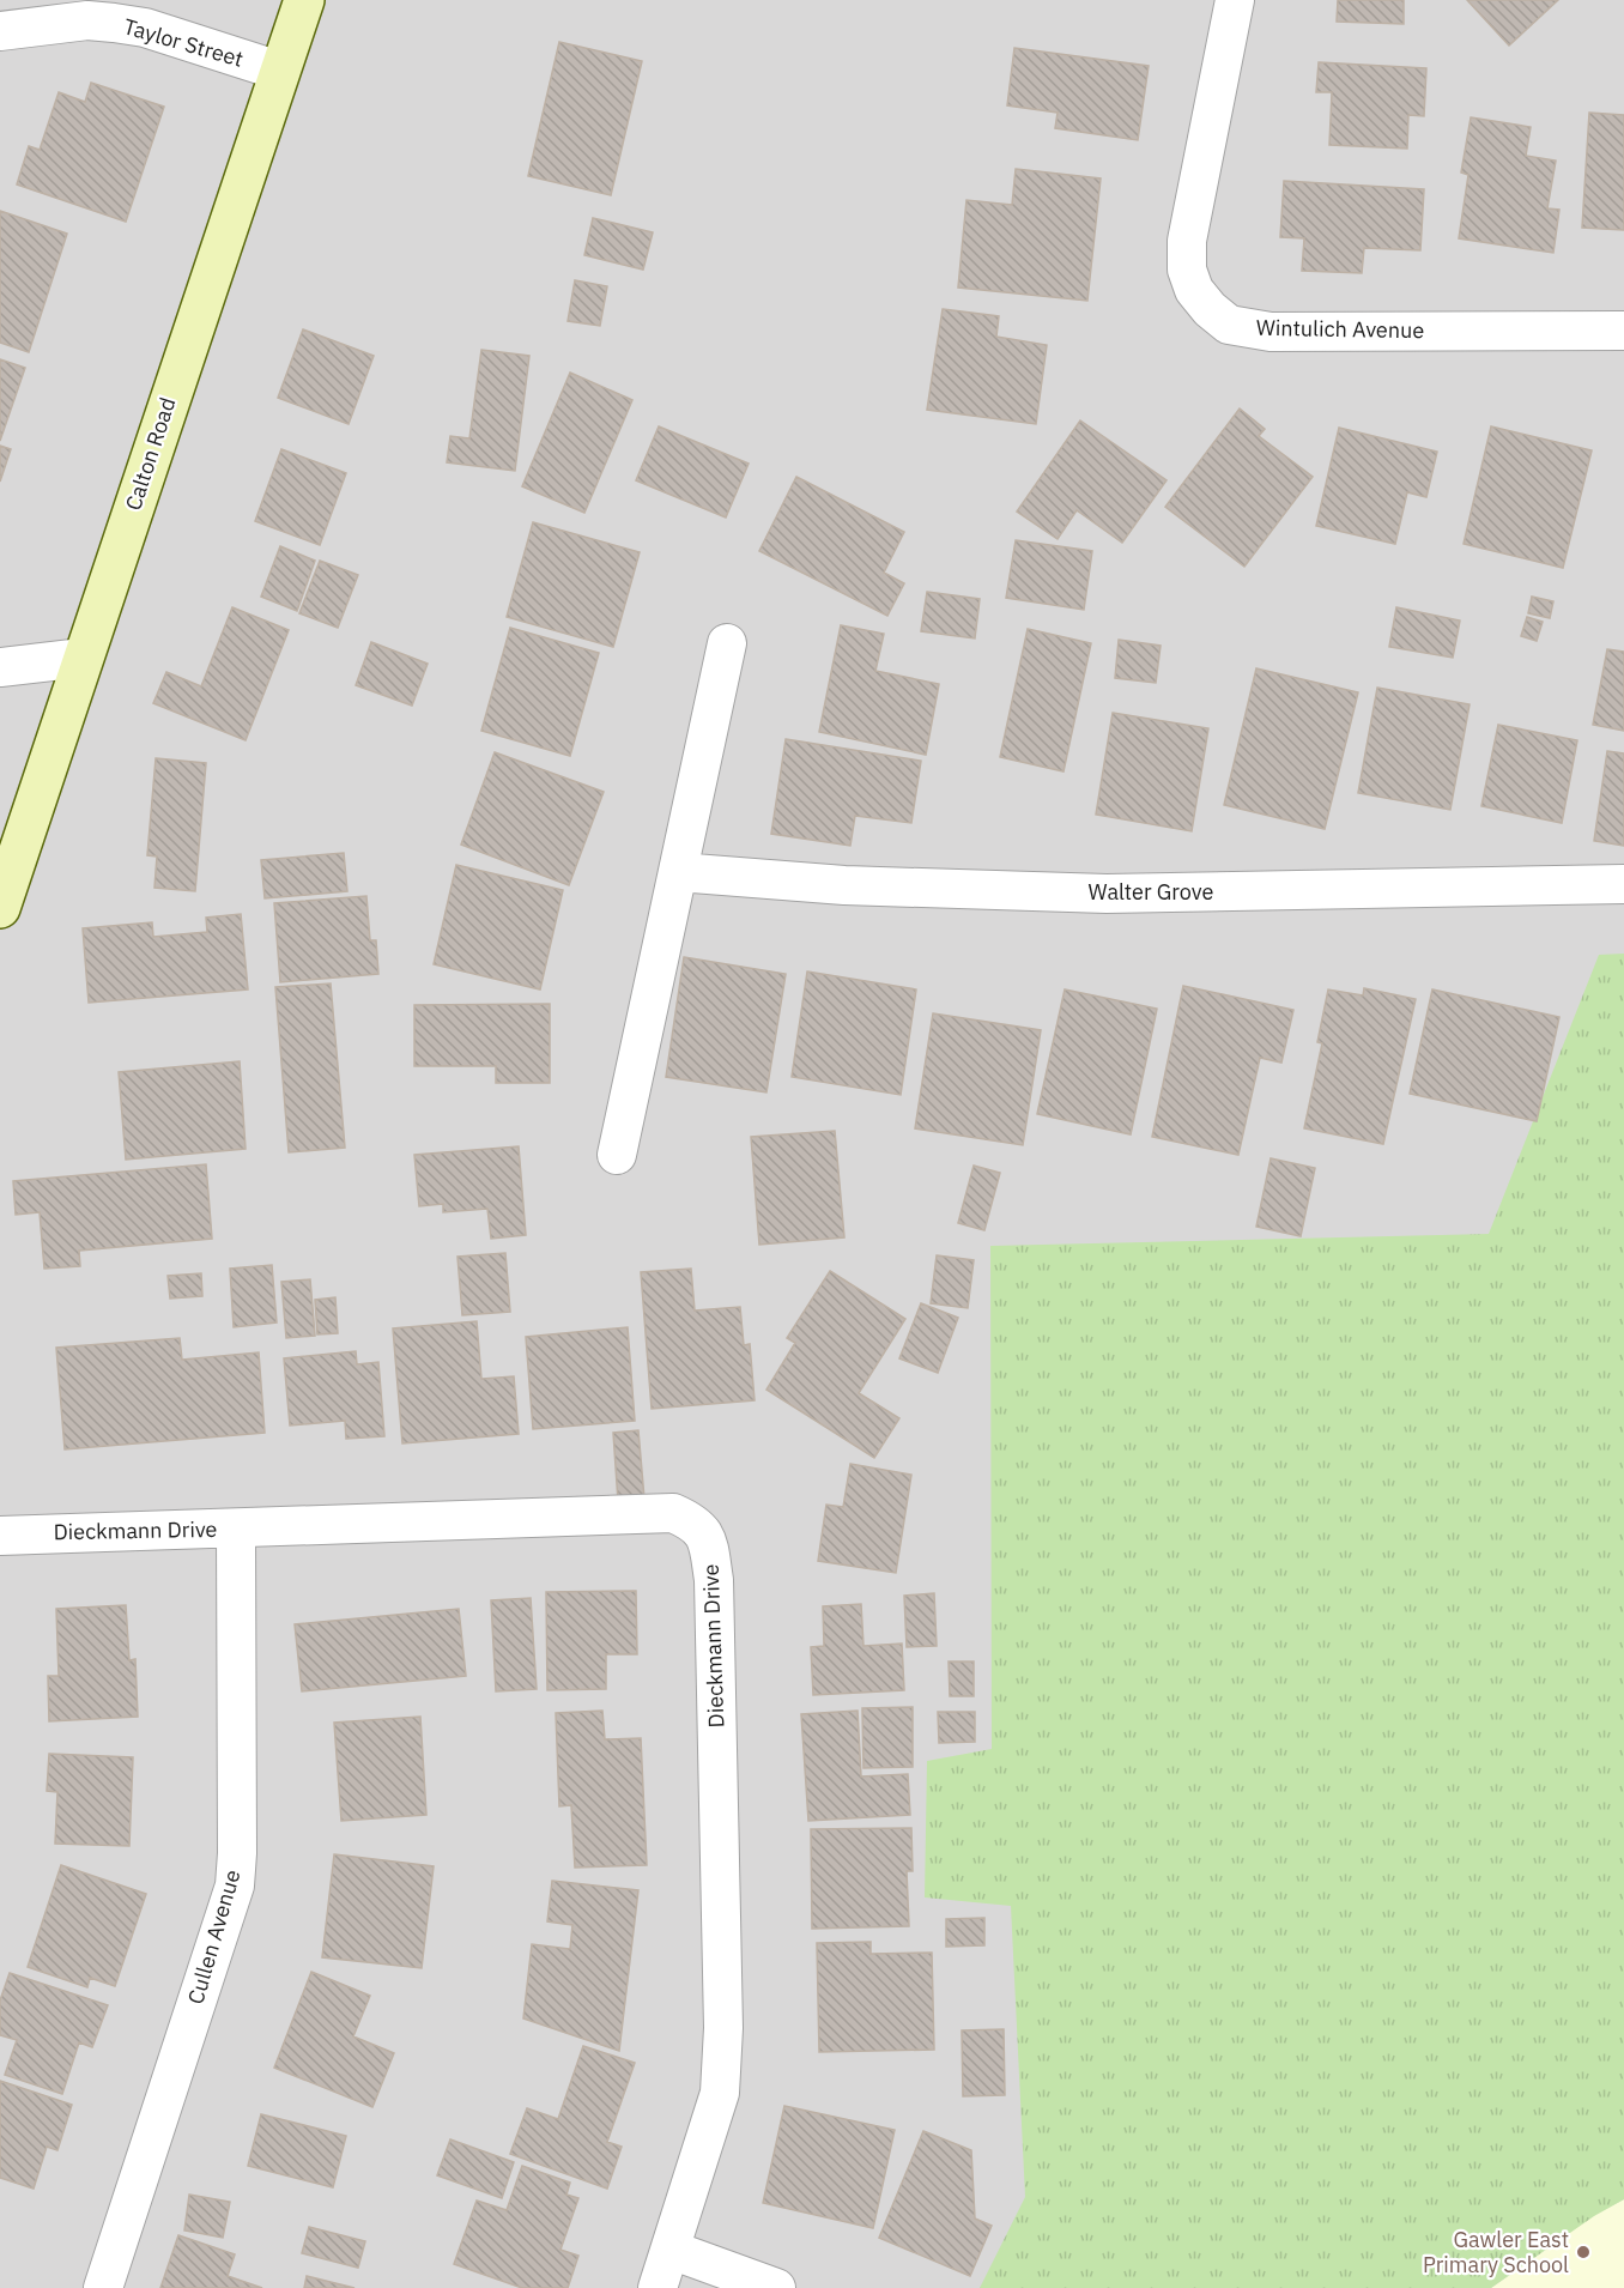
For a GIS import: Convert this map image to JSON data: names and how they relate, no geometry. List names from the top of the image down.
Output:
{
  "streets": {
    "main road": ["Calton Road"],
    "street": [
      "Taylor Street",
      "Wintulich Avenue",
      "Walter Grove",
      "Dieckmann Drive",
      "Cullen Avenue"
    ]
  },
  "crossings": [
    ["Taylor Street", "Calton Road"],
    ["Dieckmann Drive", "Cullen Avenue"]
  ],
  "places": ["Gawler East Primary School"]
}
